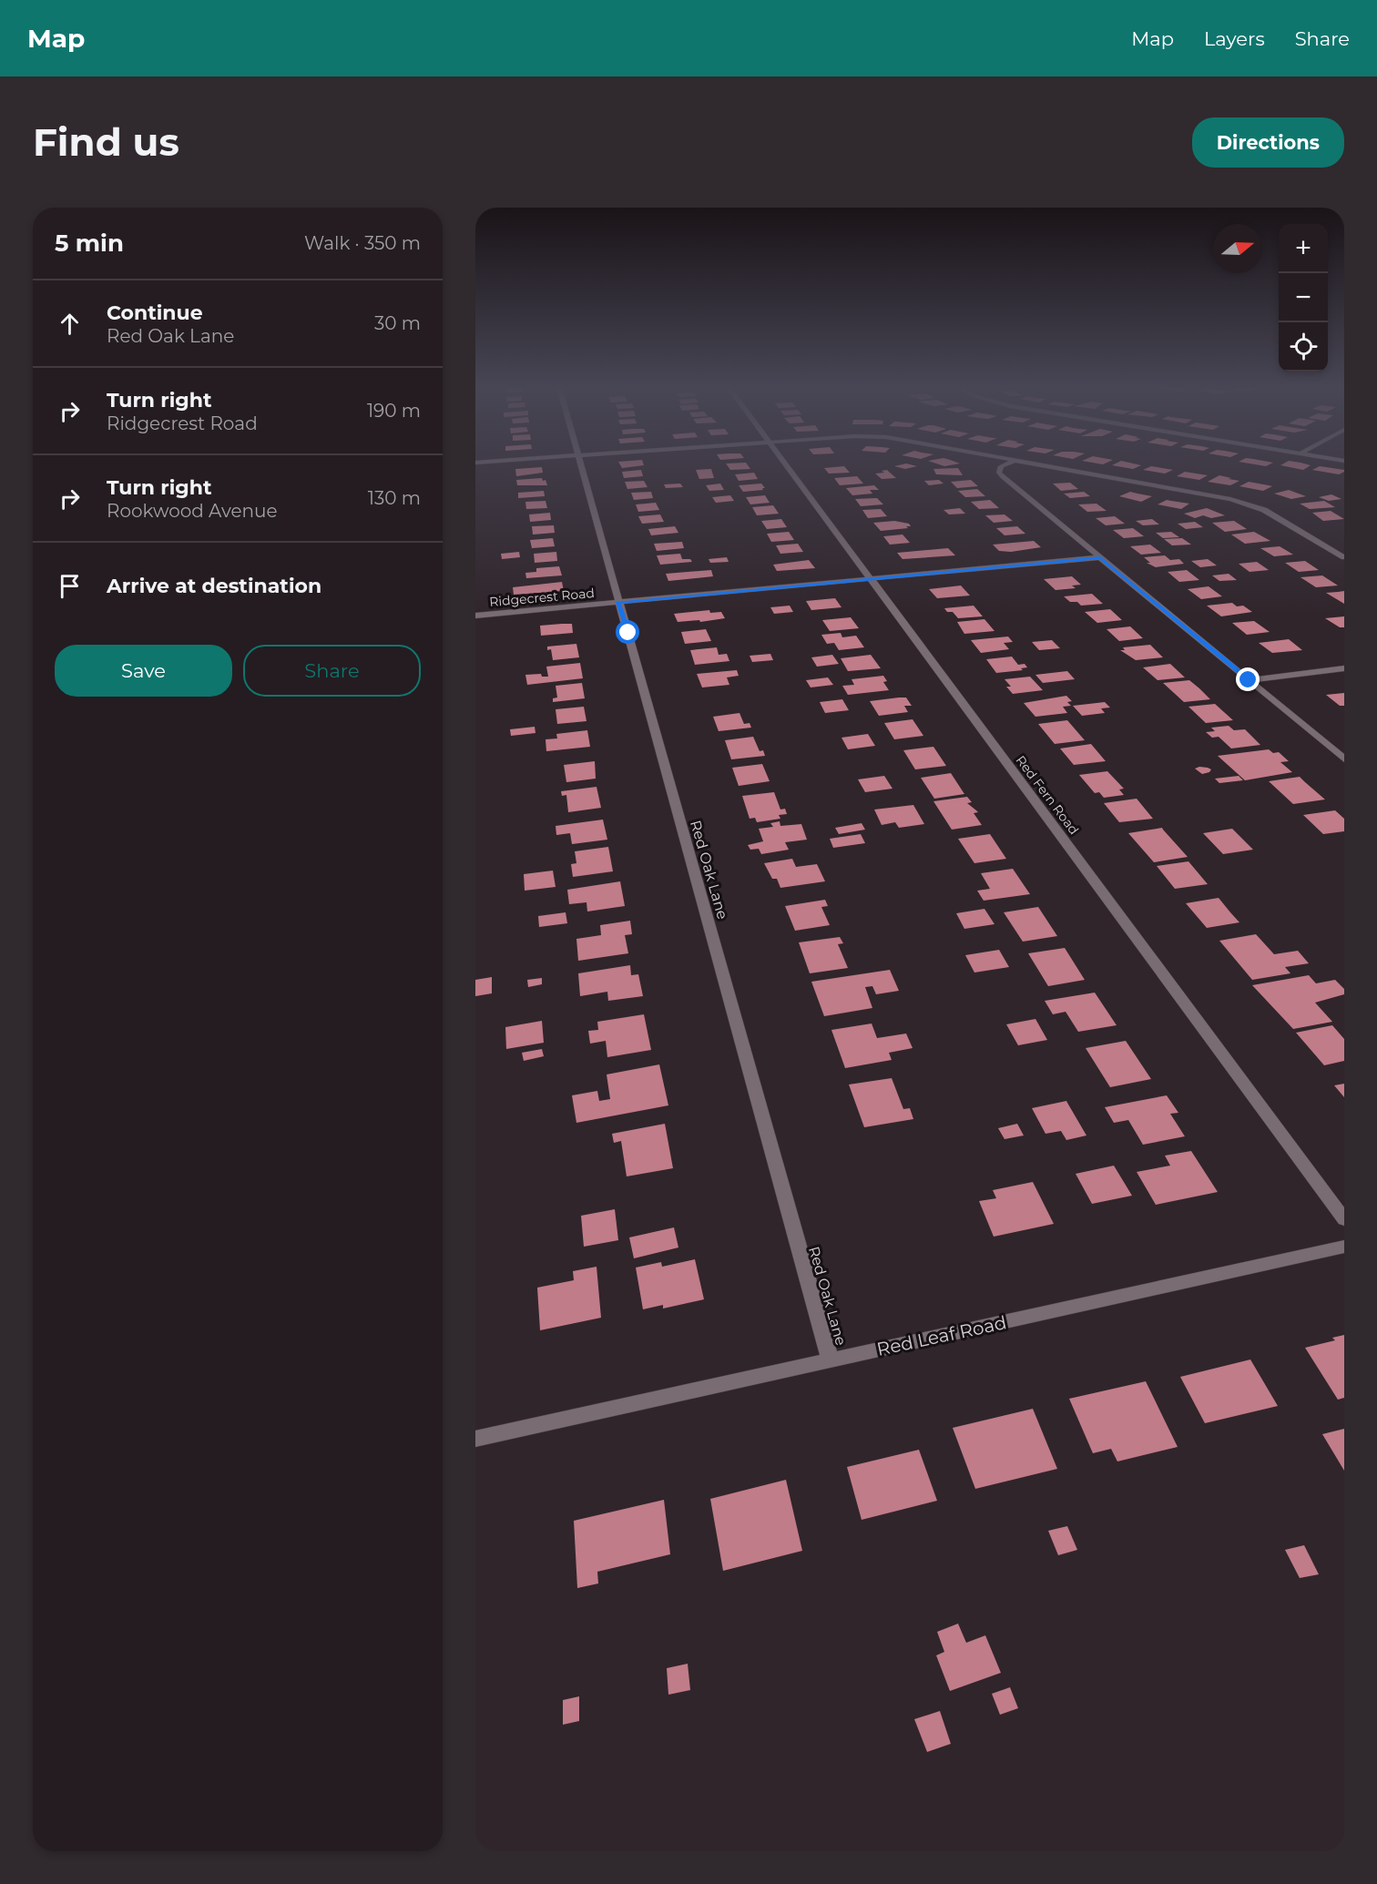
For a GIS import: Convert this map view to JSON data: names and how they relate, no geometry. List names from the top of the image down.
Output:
{
  "streets": {
    "street": [
      "Ridgecrest Road",
      "Red Fern Road",
      "Red Oak Lane",
      "Red Leaf Road"
    ]
  },
  "crossings": [
    ["Ridgecrest Road", "Red Fern Road"],
    ["Ridgecrest Road", "Red Oak Lane"],
    ["Red Oak Lane", "Red Leaf Road"]
  ],
  "north": "right",
  "page": {
    "header": "Map",
    "nav": ["Map", "Layers", "Share"],
    "buttons": [
      "Directions",
      ["Save", "Share"]
    ],
    "title": "Find us",
    "heading": ["5 min", "Walk · 350 m"],
    "map_buttons": ["+", "−"],
    "list": [
      ["Continue", "Red Oak Lane", "30 m"],
      ["Turn right", "Ridgecrest Road", "190 m"],
      ["Turn right", "Rookwood Avenue", "130 m"],
      "Arrive at destination"
    ]
  }
}
